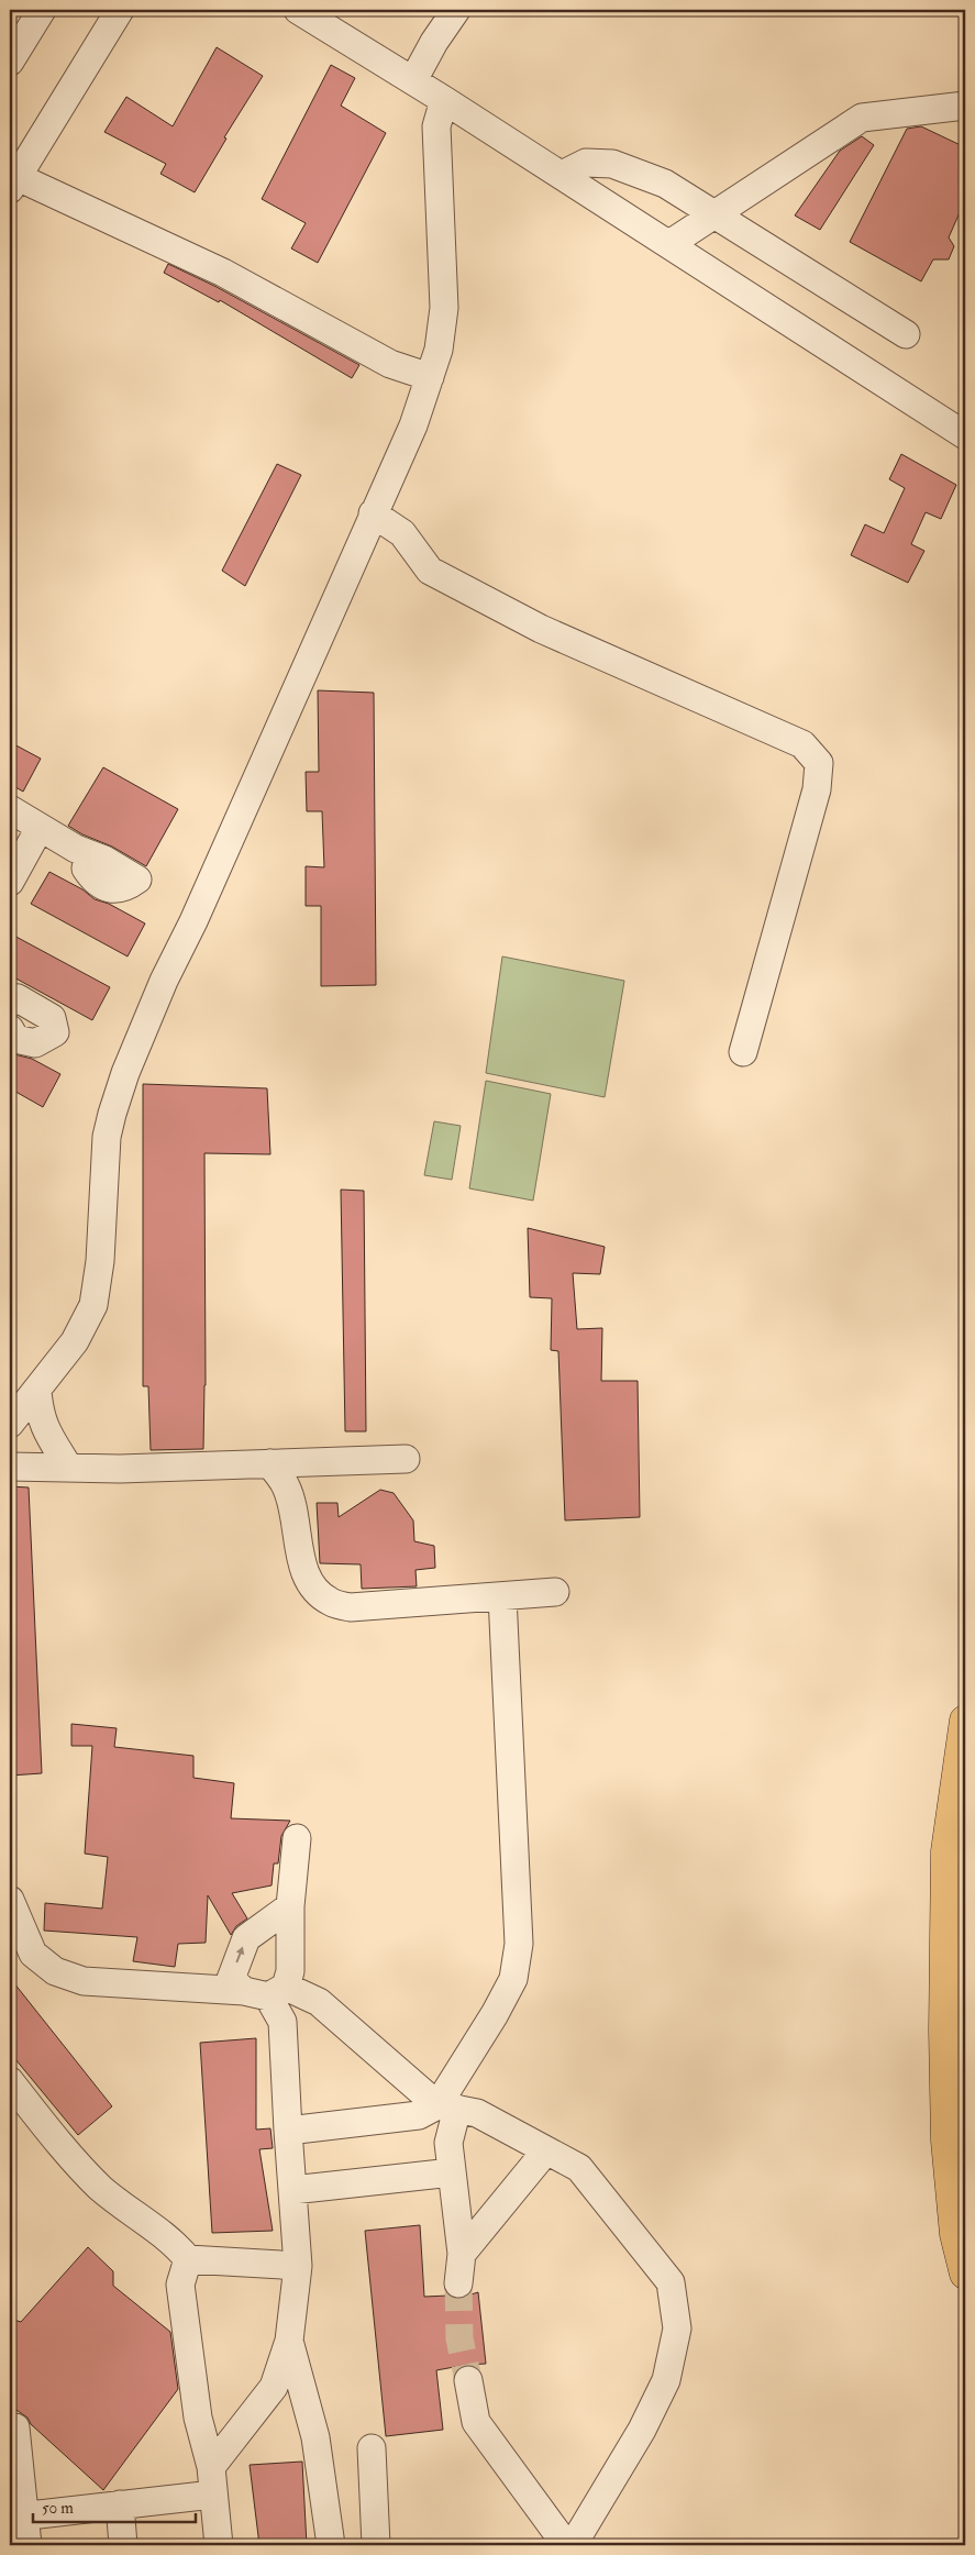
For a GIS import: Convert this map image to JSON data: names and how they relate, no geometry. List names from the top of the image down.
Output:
{
  "scale_bar": "50 m"
}
